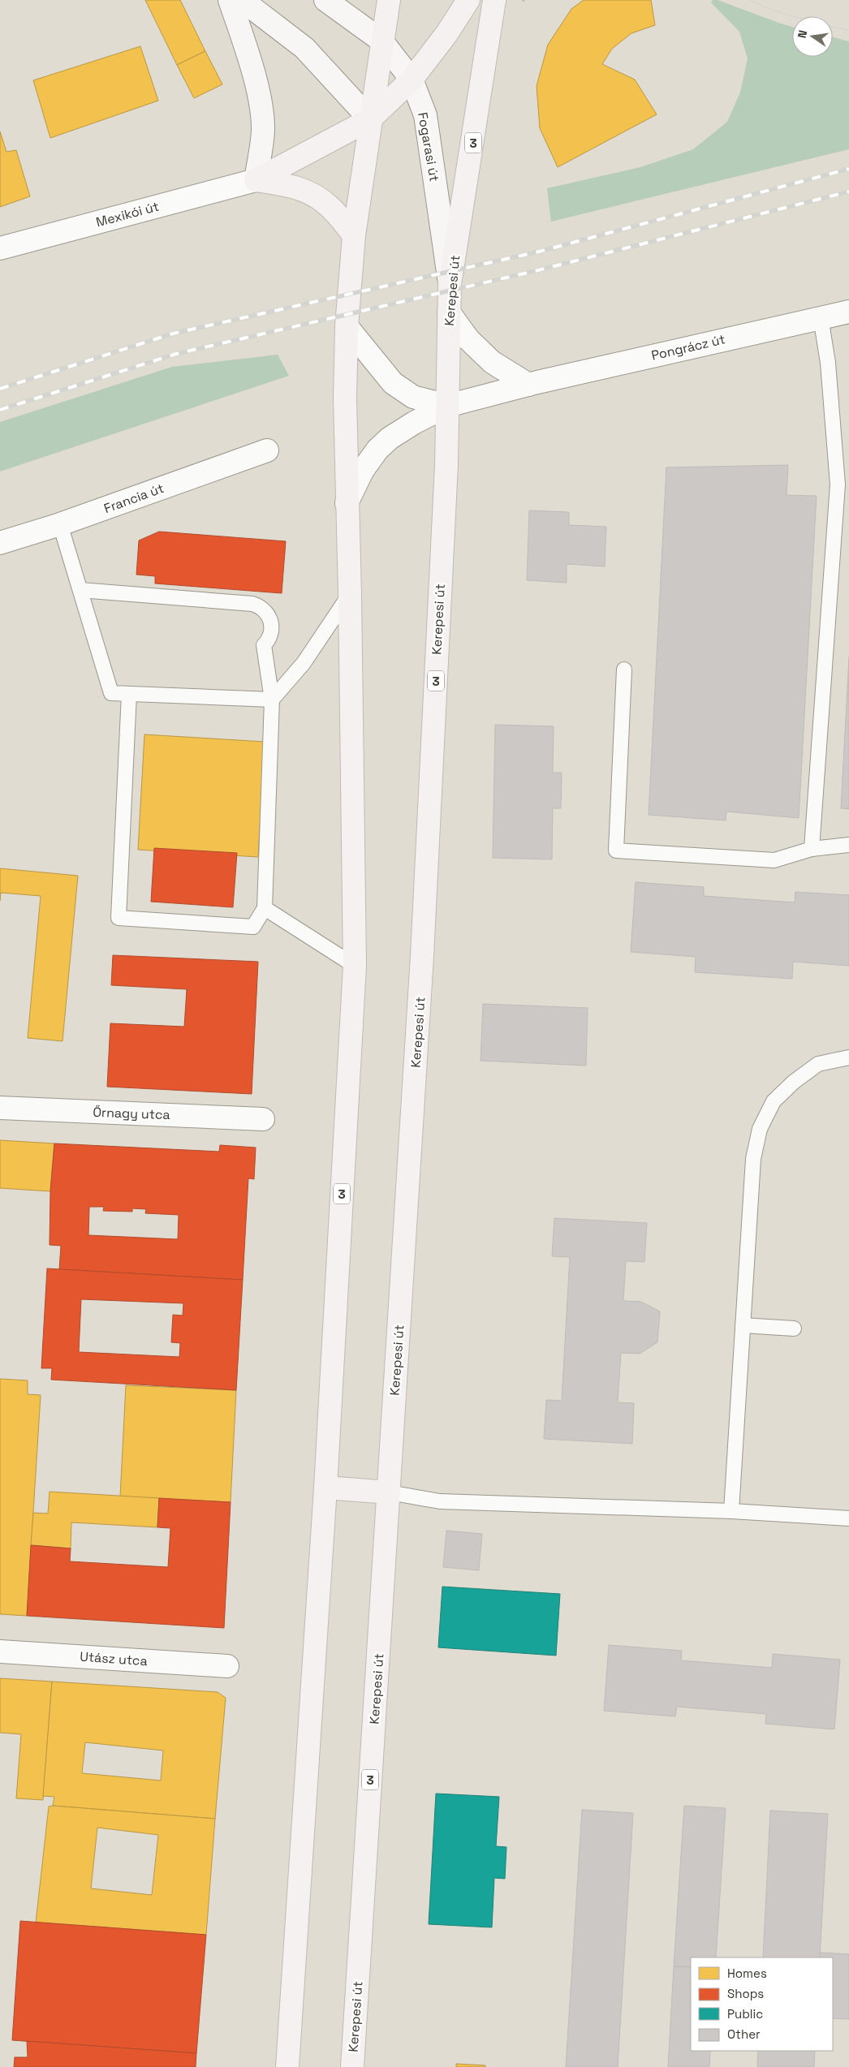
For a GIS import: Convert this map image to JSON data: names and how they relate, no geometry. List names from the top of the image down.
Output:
{
  "streets": {
    "main road": ["3", "Fogarasi út", "Kerepesi út"],
    "street": [
      "Mexikói út",
      "Pongrácz út",
      "Francia út",
      "Őrnagy utca",
      "Utász utca"
    ]
  },
  "crossings": [
    ["3", "Fogarasi út"],
    ["3", "Pongrácz út"],
    ["Fogarasi út", "Kerepesi út"],
    ["Kerepesi út", "Pongrácz út"]
  ],
  "legend": [
    "Homes",
    "Shops",
    "Public",
    "Other"
  ],
  "north": "left"
}
